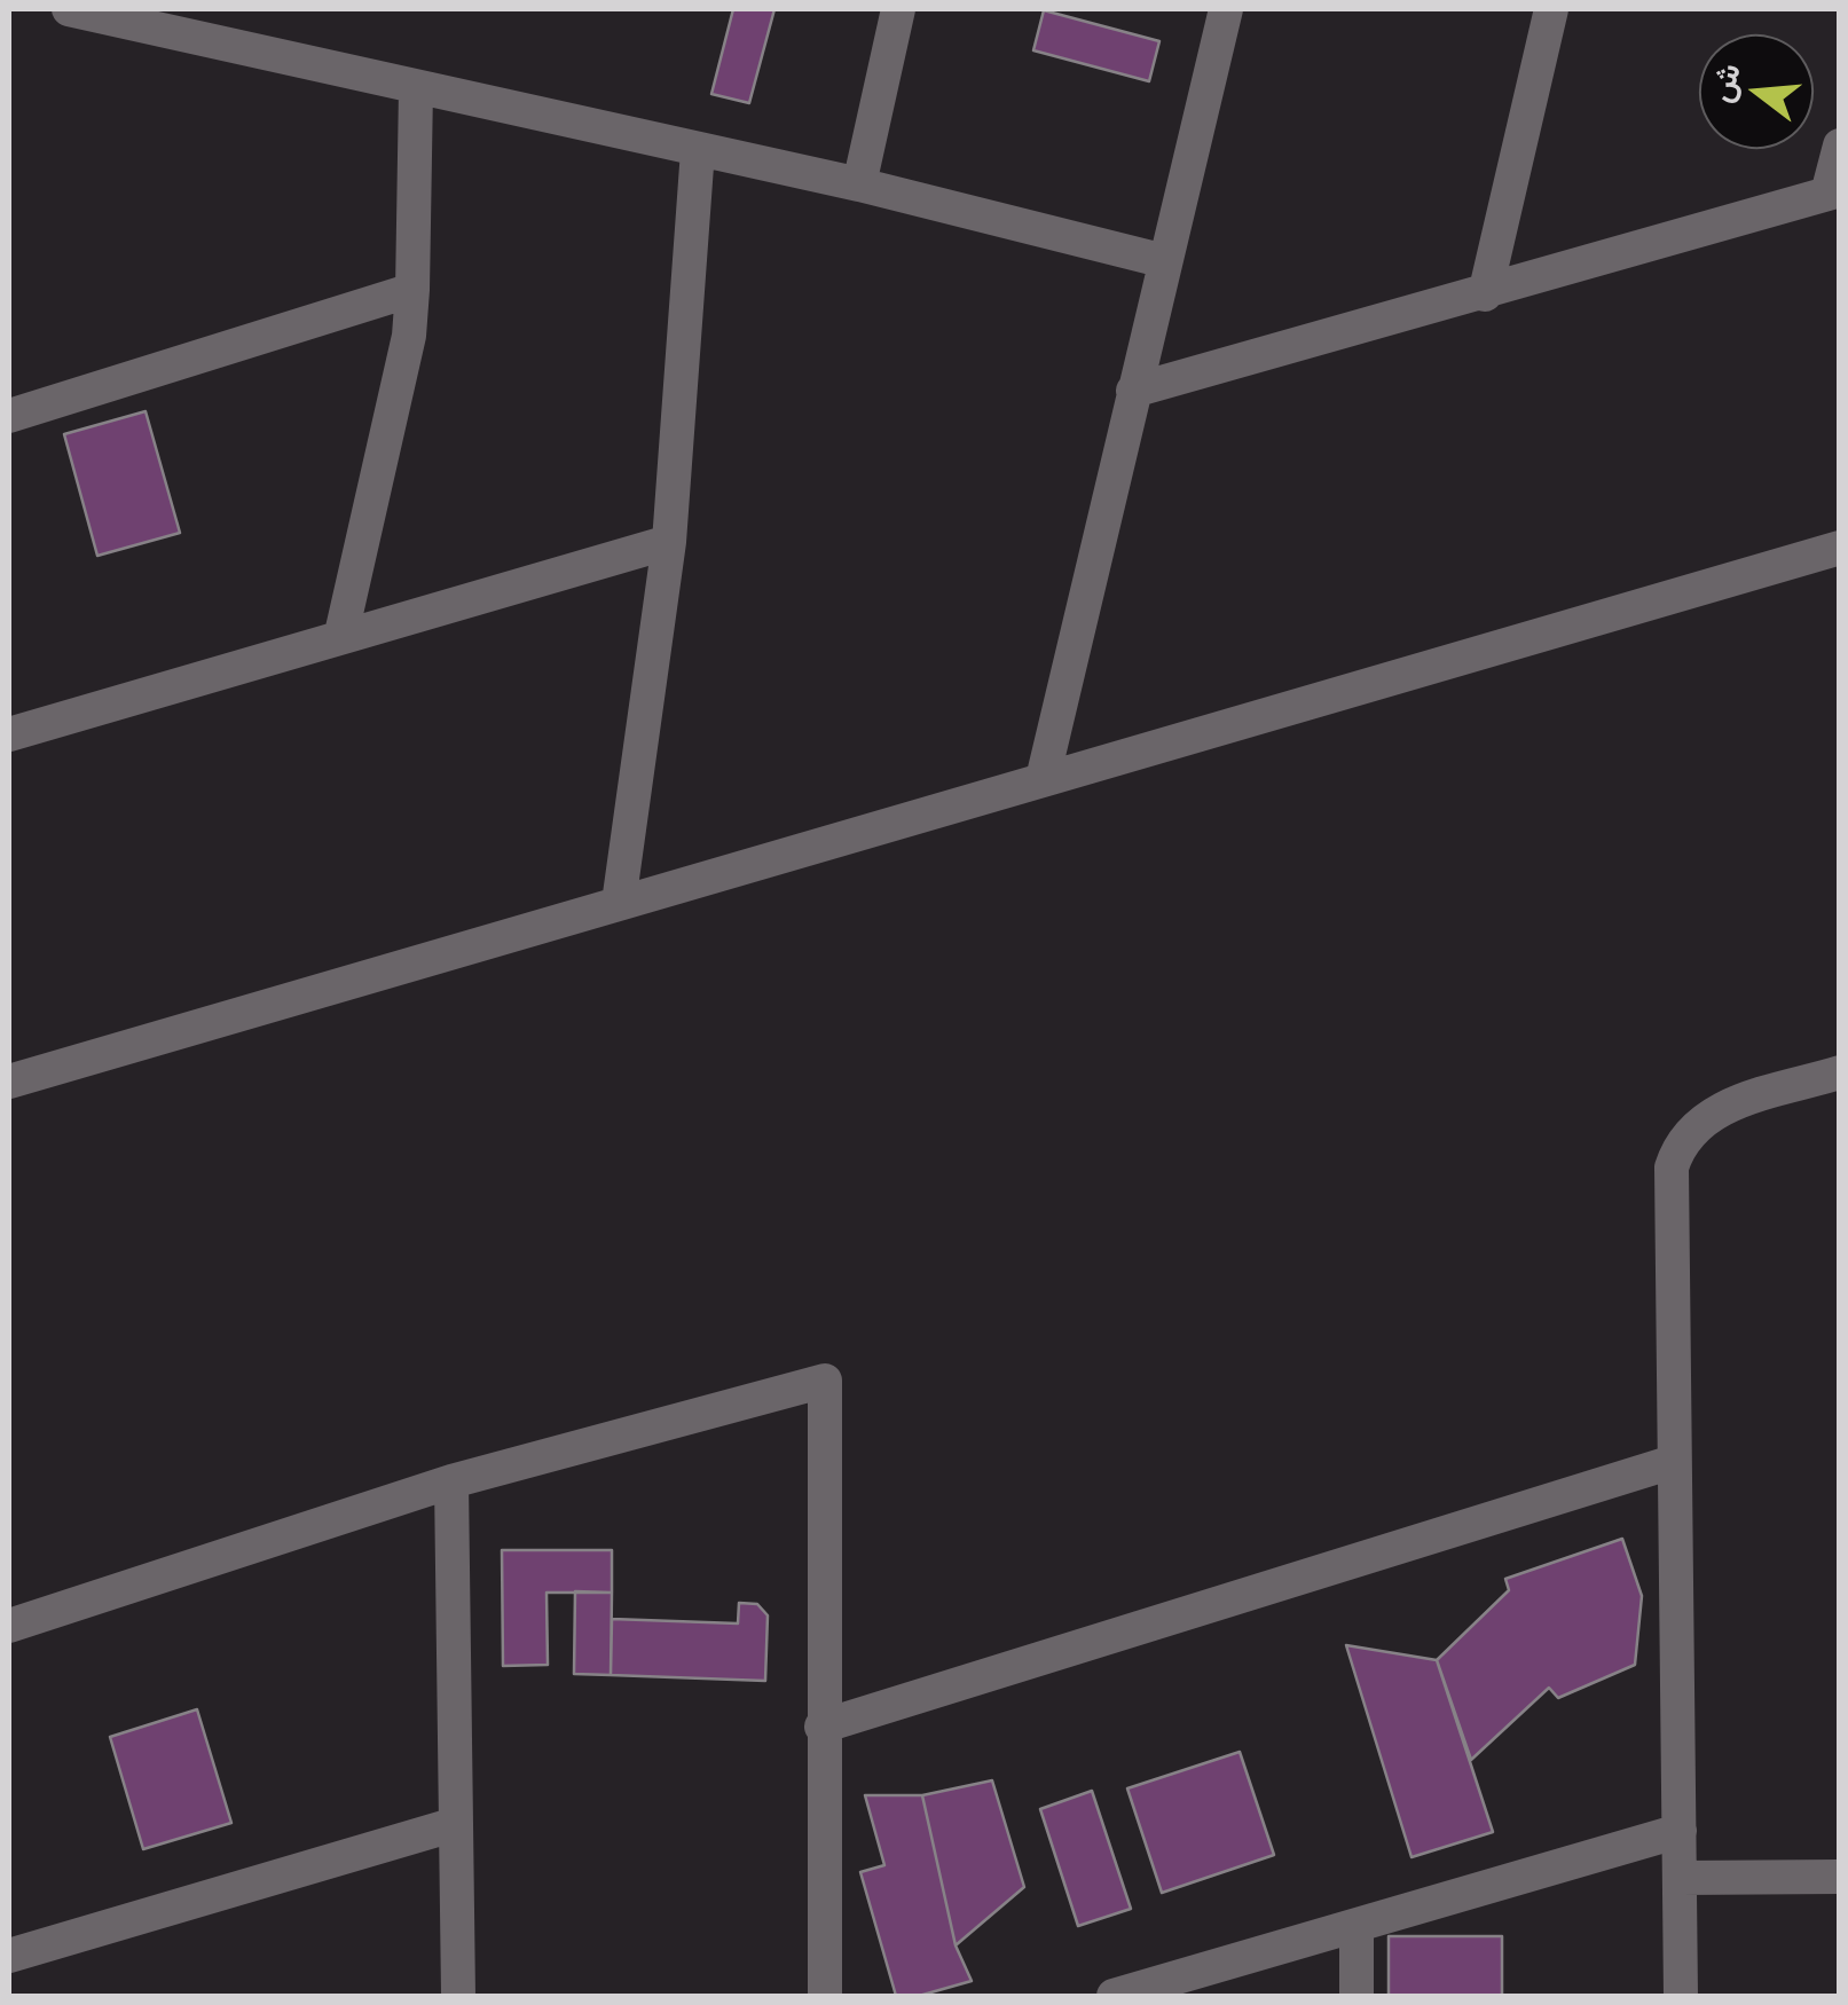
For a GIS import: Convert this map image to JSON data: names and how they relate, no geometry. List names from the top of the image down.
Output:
{
  "north": "left"
}
